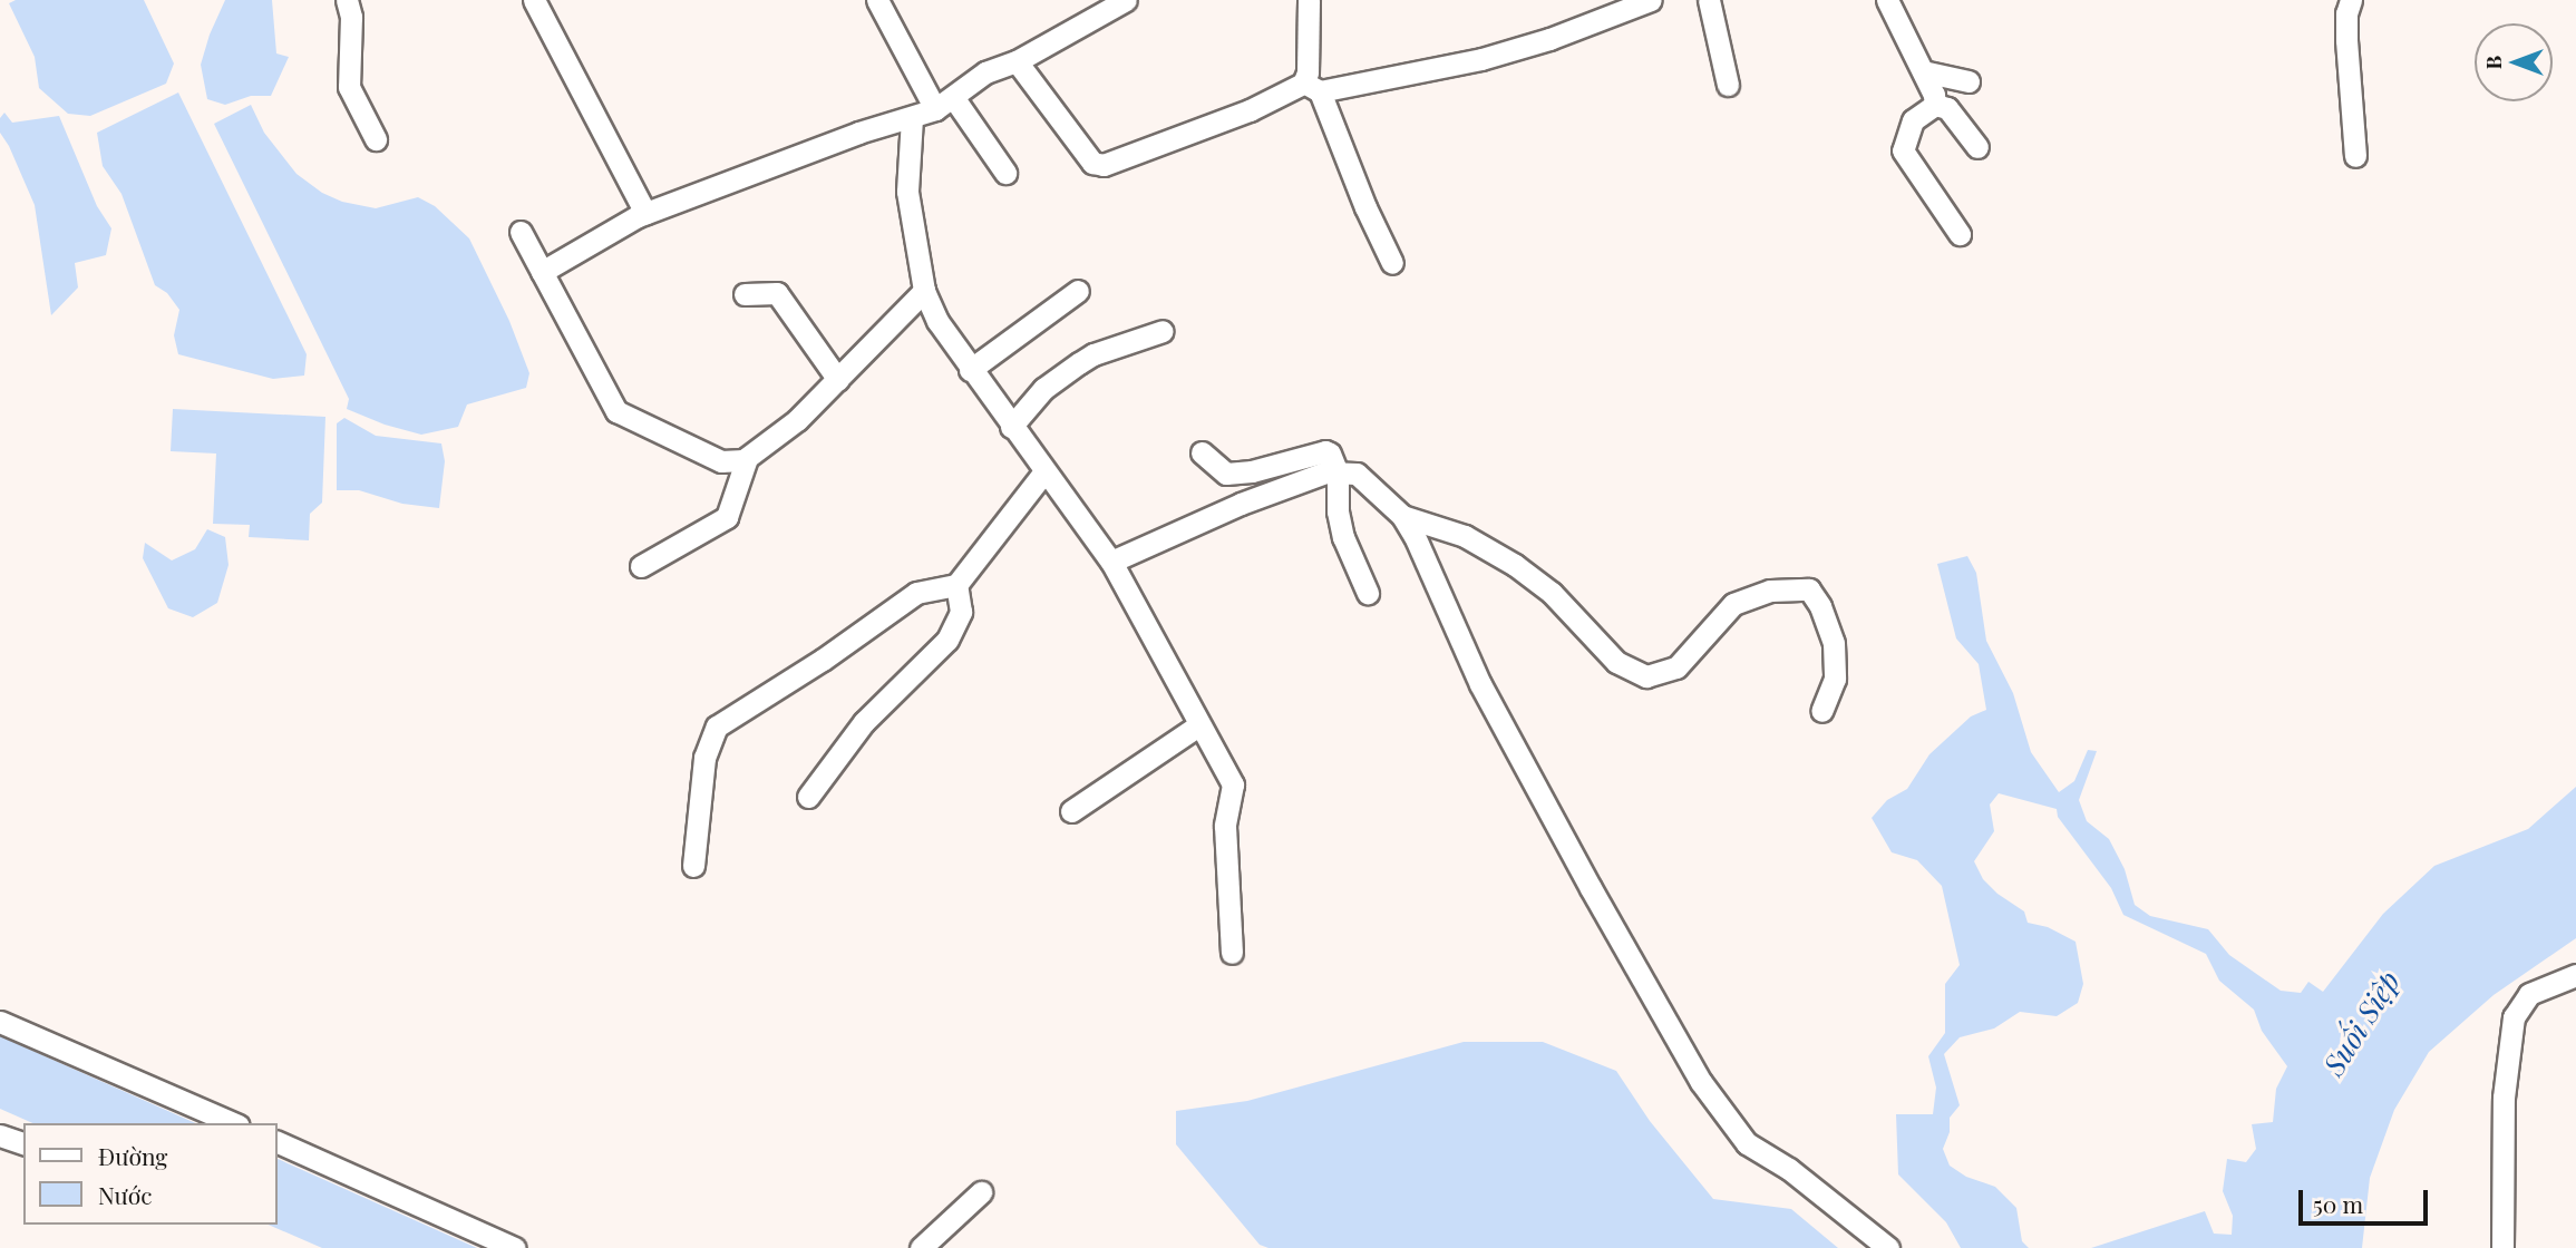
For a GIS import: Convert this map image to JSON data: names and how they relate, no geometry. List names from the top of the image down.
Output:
{
  "water": ["Suối Siệp"],
  "legend": ["Đường", "Nước"],
  "scale_bar": "50 m",
  "north": "left"
}
